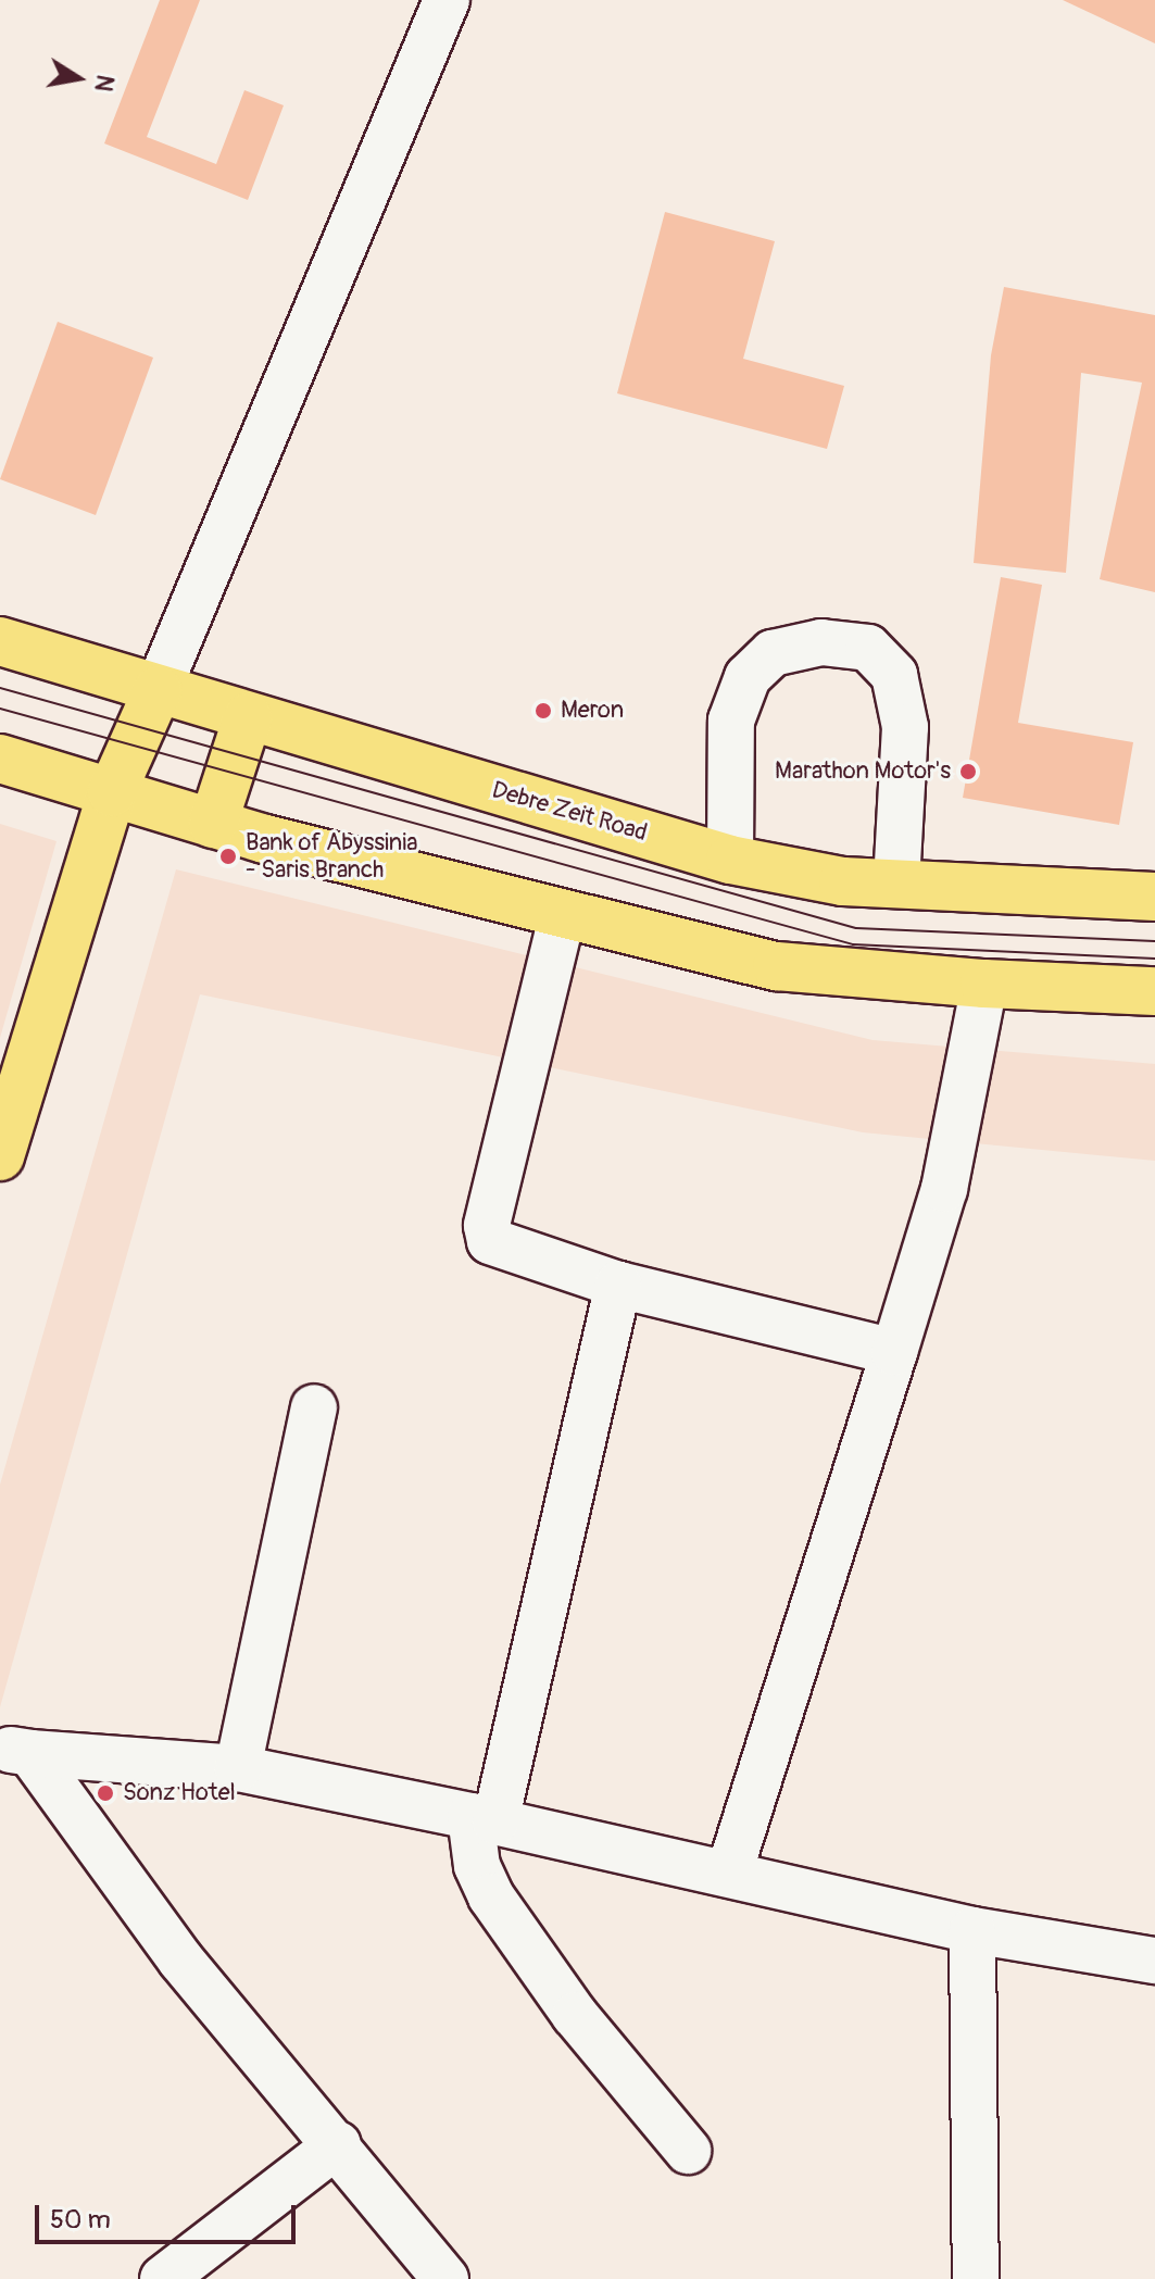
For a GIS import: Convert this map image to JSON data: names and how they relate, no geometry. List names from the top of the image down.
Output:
{
  "streets": {
    "main road": ["Debre Zeit Road"]
  },
  "places": [
    "Meron",
    "Marathon Motor's",
    "Bank of Abyssinia - Saris Branch",
    "Sonz Hotel"
  ],
  "scale_bar": "50 m",
  "north": "right"
}
